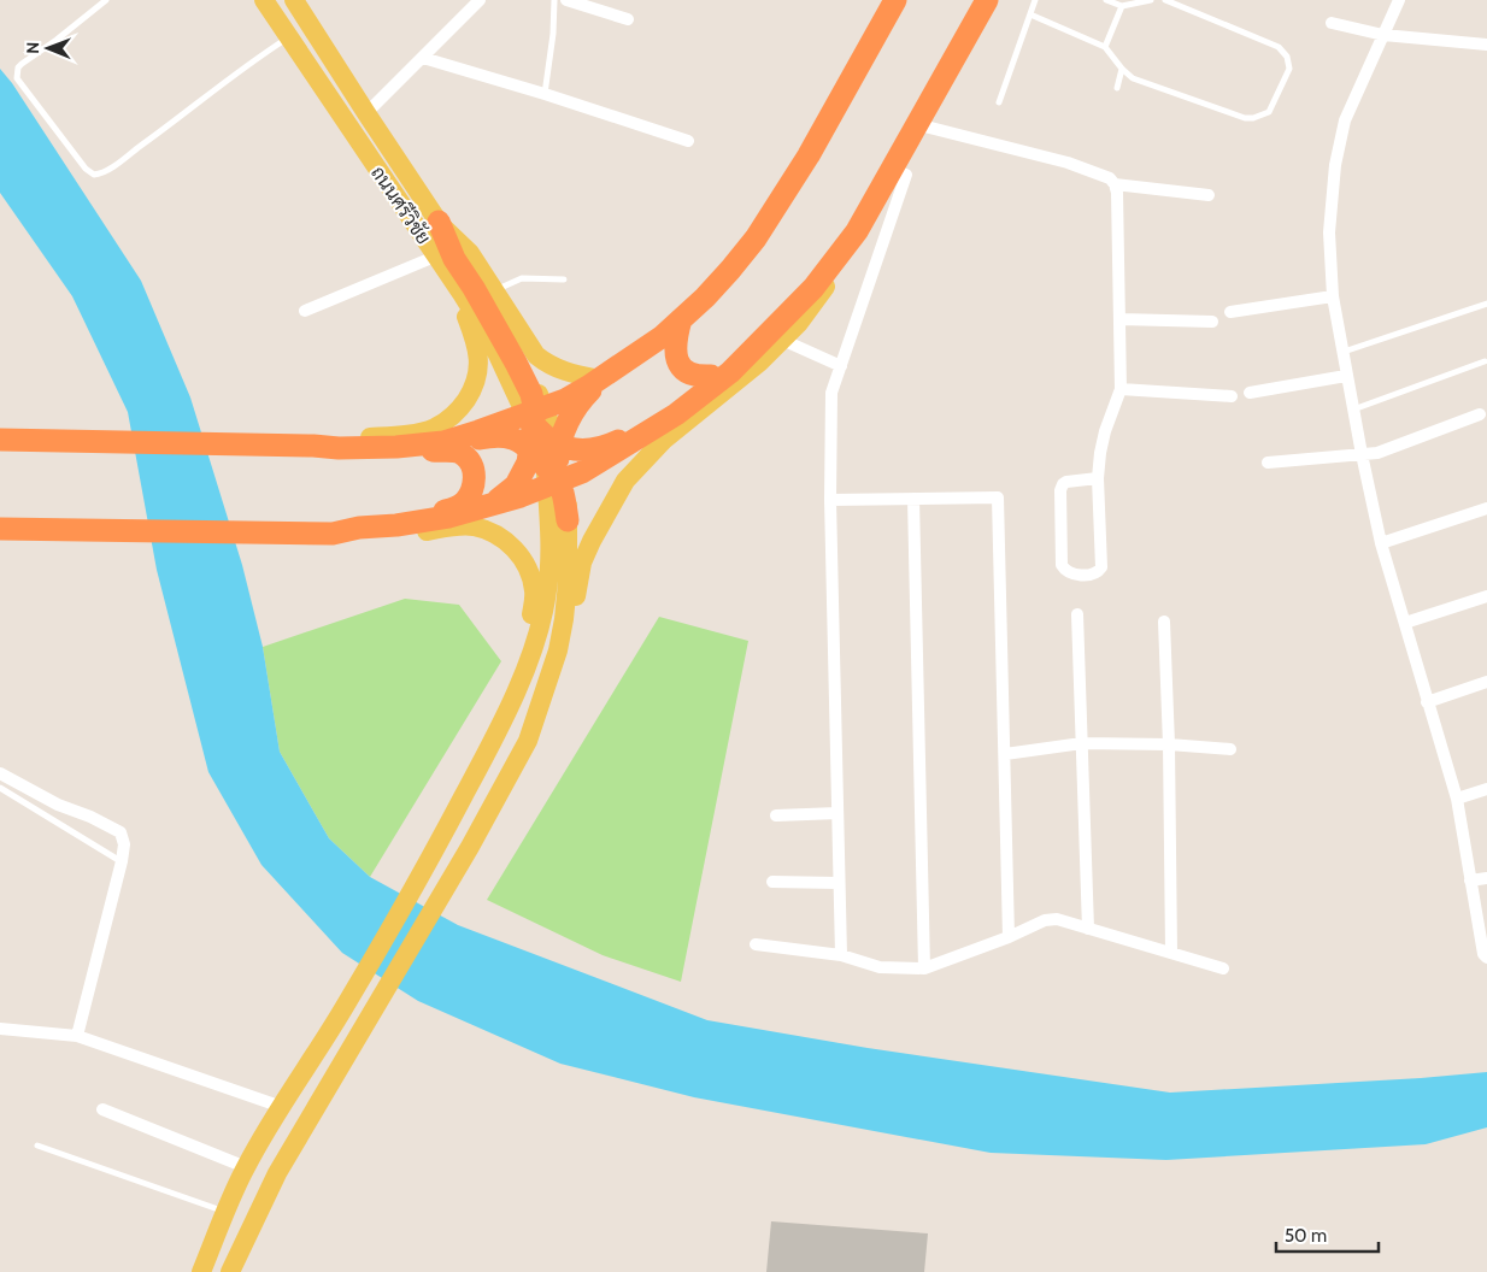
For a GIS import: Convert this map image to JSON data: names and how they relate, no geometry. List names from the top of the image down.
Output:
{
  "streets": {
    "main road": ["ถนนศรีวิชัย"]
  },
  "scale_bar": "50 m",
  "north": "left"
}
